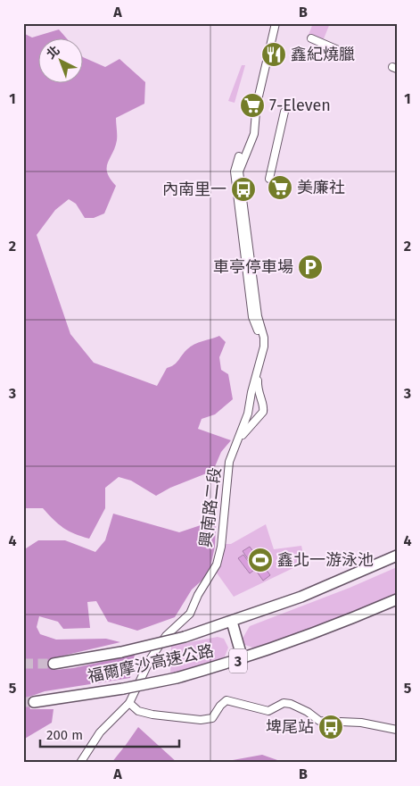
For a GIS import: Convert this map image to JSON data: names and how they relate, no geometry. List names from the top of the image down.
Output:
{
  "streets": {
    "highway": ["3", "福爾摩沙高速公路"],
    "street": ["興南路二段"]
  },
  "places": {
    "restaurant": ["鑫紀燒臘"],
    "supermarket": ["7-Eleven", "美廉社"],
    "bus stop": ["內南里一", "埤尾站"],
    "parking": ["車亭停車場"],
    "sports": ["鑫北一游泳池"]
  },
  "scale_bar": "200 m",
  "north": "top left",
  "grid": {
    "columns": ["A", "B"],
    "rows": [
      "1",
      "2",
      "3",
      "4",
      "5"
    ]
  }
}
